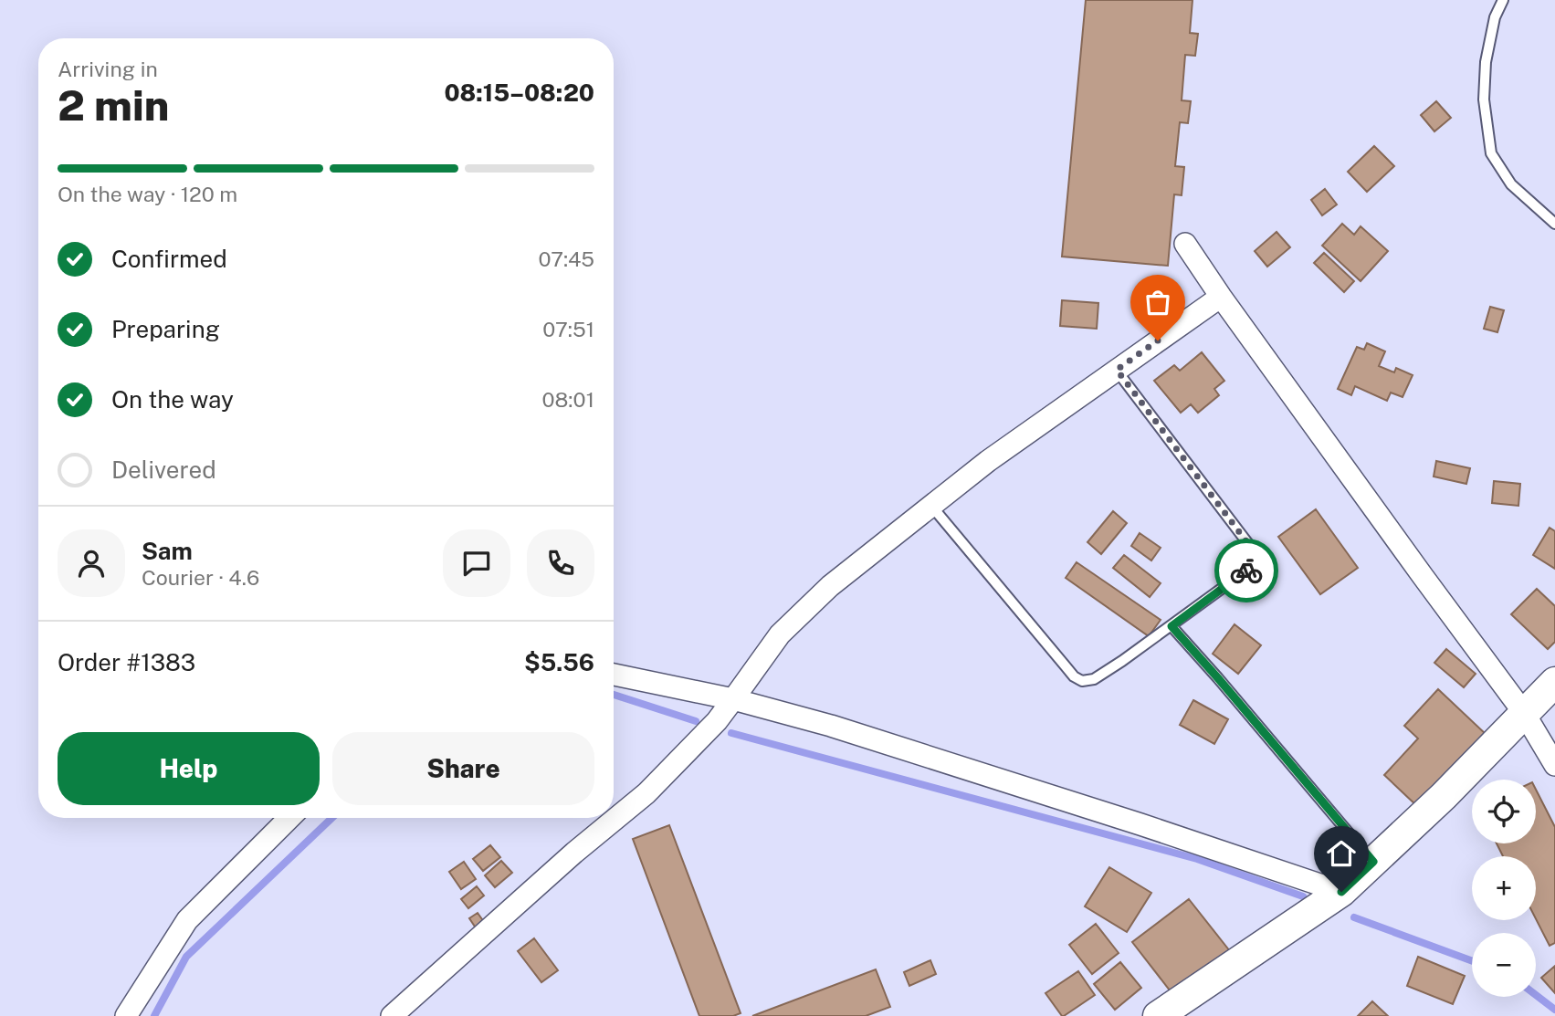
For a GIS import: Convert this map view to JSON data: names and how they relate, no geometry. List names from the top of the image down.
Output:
{
  "page": {
    "heading": ["2 min", "Arriving in", "08:15–08:20"],
    "panel": [
      "Sam",
      "Courier · 4.6",
      "Order #1383",
      "$5.56"
    ],
    "bar": "On the way · 120 m",
    "list": [
      ["Confirmed", "07:45"],
      ["Preparing", "07:51"],
      ["On the way", "08:01"],
      "Delivered"
    ],
    "buttons": ["Help", "Share"],
    "map_buttons": ["+", "−"]
  }
}
